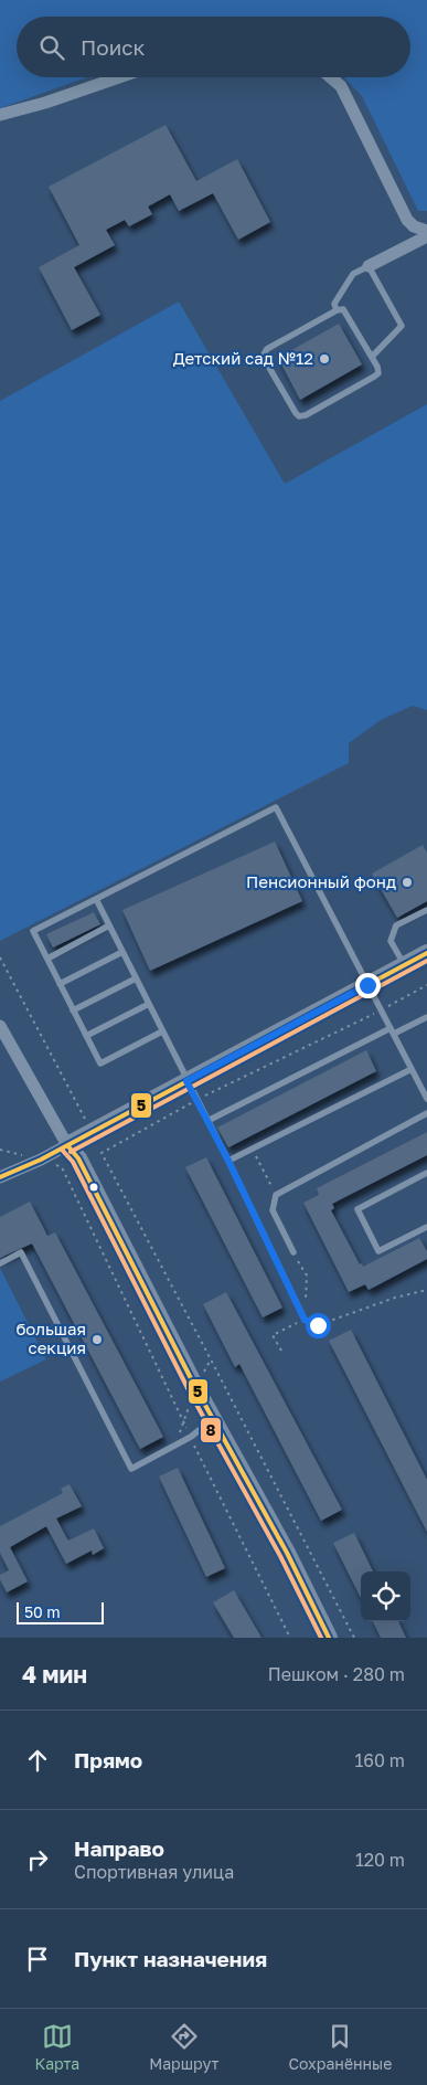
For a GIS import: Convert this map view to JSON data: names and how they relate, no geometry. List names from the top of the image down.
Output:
{
  "places": ["Детский сад №12", "Пенсионный фонд", "большая секция"],
  "lines": ["transit line 5", "transit line 8"],
  "scale_bar": "50 m",
  "page": {
    "search": "Поиск",
    "scale": "50 m",
    "heading": ["4 мин", "Пешком · 280 m"],
    "list": [
      ["Прямо", "160 m"],
      ["Направо", "Спортивная улица", "120 m"],
      "Пункт назначения"
    ],
    "nav": ["Карта", "Маршрут", "Сохранённые"]
  }
}
